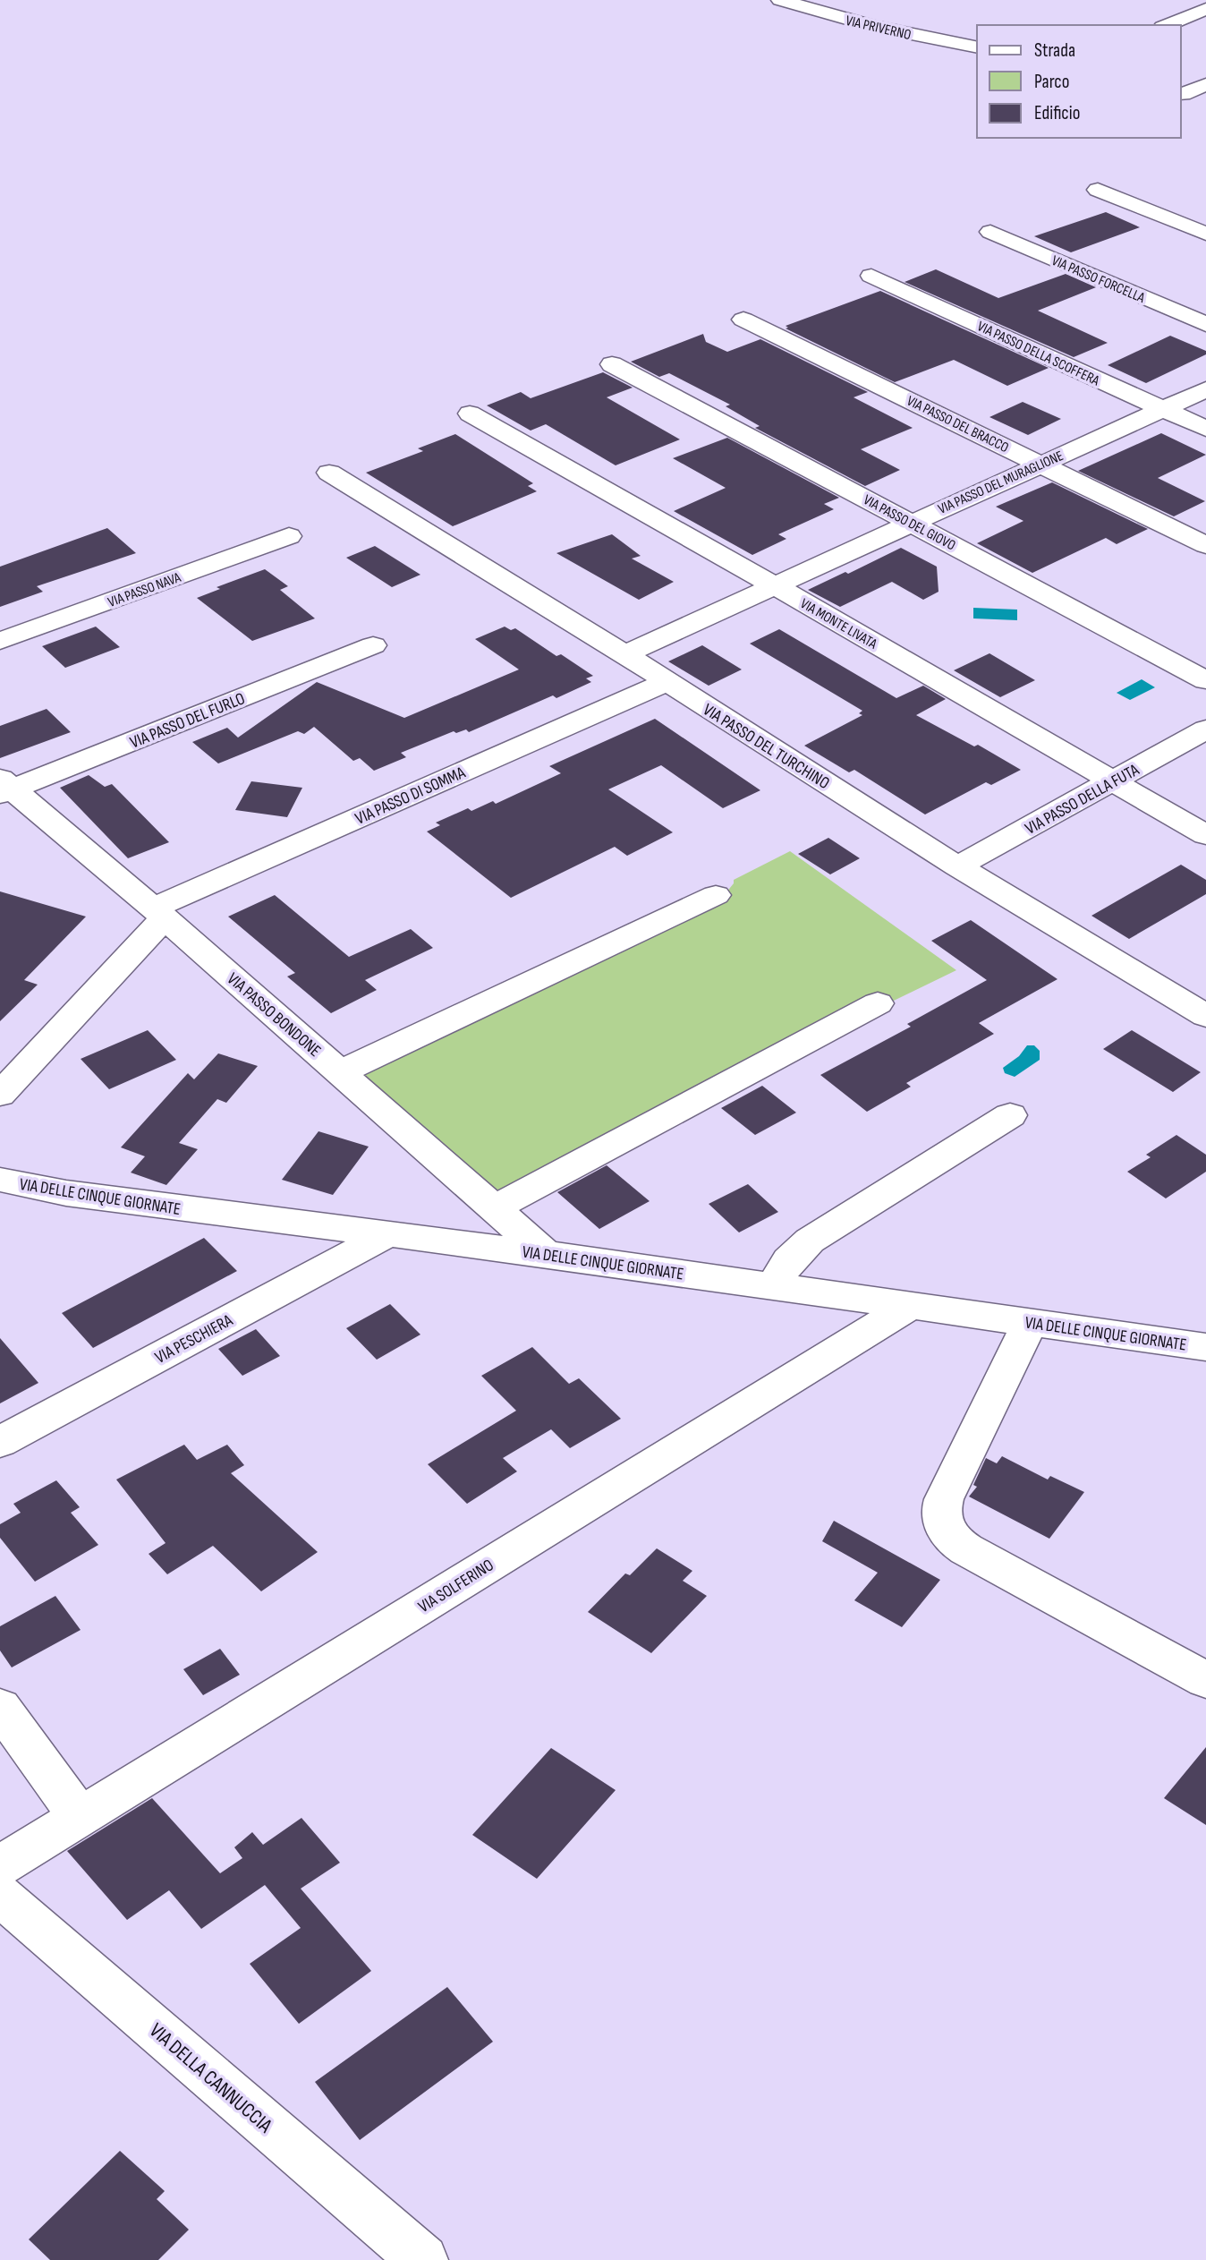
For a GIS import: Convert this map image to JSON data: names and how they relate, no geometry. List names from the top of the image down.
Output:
{
  "streets": {
    "street": [
      "VIA PRIVERNO",
      "VIA PASSO FORCELLA",
      "VIA PASSO DELLA SCOFFERA",
      "VIA PASSO DEL BRACCO",
      "VIA PASSO DEL MURAGLIONE",
      "VIA PASSO DEL GIOVO",
      "VIA PASSO NAVA",
      "VIA MONTE LIVATA",
      "VIA PASSO DEL FURLO",
      "VIA PASSO DEL TURCHINO",
      "VIA PASSO DI SOMMA",
      "VIA PASSO DELLA FUTA",
      "VIA PASSO BONDONE",
      "VIA DELLE CINQUE GIORNATE",
      "VIA PESCHIERA",
      "VIA SOLFERINO",
      "VIA DELLA CANNUCCIA"
    ]
  },
  "crossings": [
    ["VIA PASSO DELLA SCOFFERA", "VIA PASSO DEL MURAGLIONE"],
    ["VIA PASSO DEL BRACCO", "VIA PASSO DEL MURAGLIONE"],
    ["VIA PASSO DEL MURAGLIONE", "VIA PASSO DEL GIOVO"],
    ["VIA PASSO DEL MURAGLIONE", "VIA MONTE LIVATA"],
    ["VIA PASSO DEL MURAGLIONE", "VIA PASSO DEL TURCHINO"],
    ["VIA MONTE LIVATA", "VIA PASSO DELLA FUTA"],
    ["VIA PASSO DEL FURLO", "VIA PASSO BONDONE"],
    ["VIA PASSO DEL TURCHINO", "VIA PASSO DI SOMMA"],
    ["VIA PASSO DEL TURCHINO", "VIA PASSO DELLA FUTA"],
    ["VIA PASSO DI SOMMA", "VIA PASSO BONDONE"],
    ["VIA PASSO BONDONE", "VIA DELLE CINQUE GIORNATE"],
    ["VIA DELLE CINQUE GIORNATE", "VIA PESCHIERA"],
    ["VIA DELLE CINQUE GIORNATE", "VIA SOLFERINO"]
  ],
  "legend": ["Strada", "Parco", "Edificio"]
}
